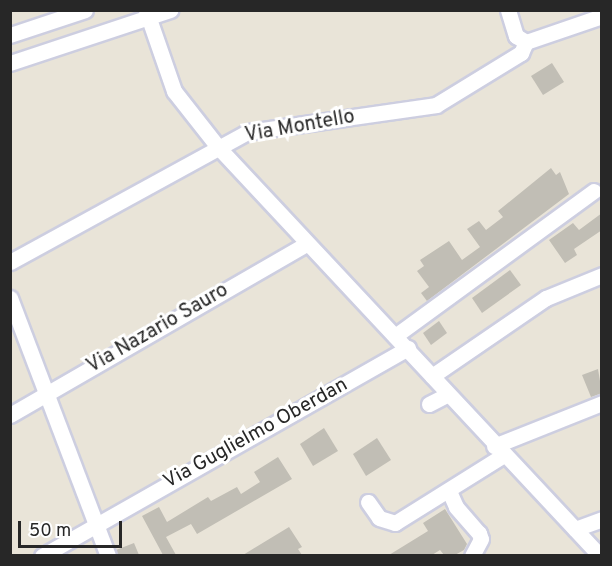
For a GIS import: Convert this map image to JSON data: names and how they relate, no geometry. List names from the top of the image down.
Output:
{
  "streets": {
    "street": ["Via Montello", "Via Nazario Sauro", "Via Guglielmo Oberdan"]
  },
  "scale_bar": "50 m"
}
